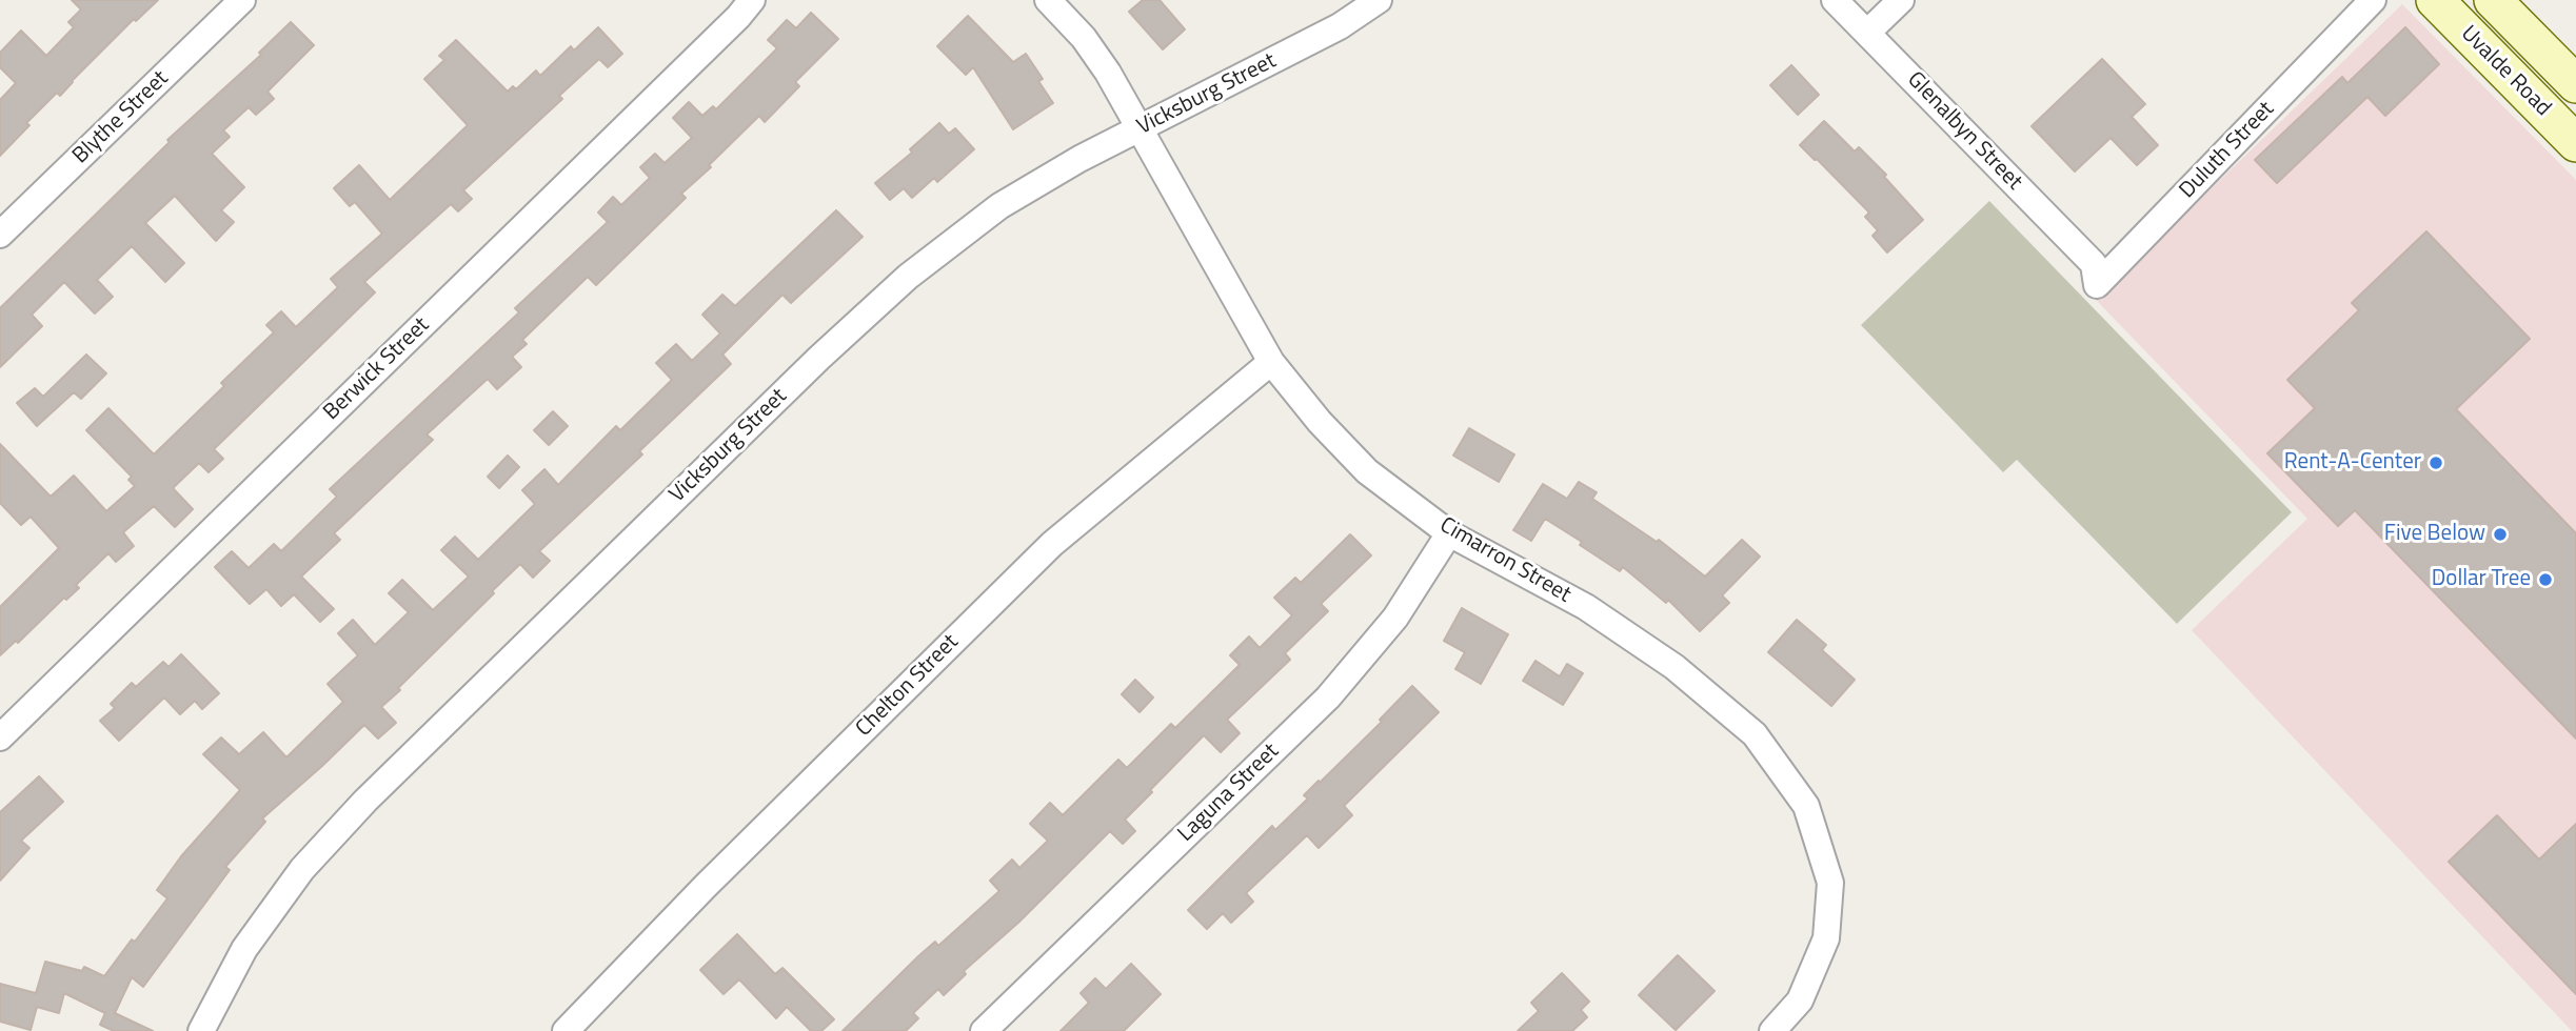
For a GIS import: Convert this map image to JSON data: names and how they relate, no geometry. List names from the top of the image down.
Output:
{
  "streets": {
    "main road": ["Uvalde Road"],
    "street": [
      "Vicksburg Street",
      "Blythe Street",
      "Glenalbyn Street",
      "Duluth Street",
      "Berwick Street",
      "Cimarron Street",
      "Chelton Street",
      "Laguna Street"
    ]
  },
  "crossings": [
    ["Vicksburg Street", "Cimarron Street"],
    ["Glenalbyn Street", "Duluth Street"],
    ["Cimarron Street", "Chelton Street"],
    ["Cimarron Street", "Laguna Street"]
  ],
  "places": ["Rent-A-Center", "Five Below", "Dollar Tree"]
}
